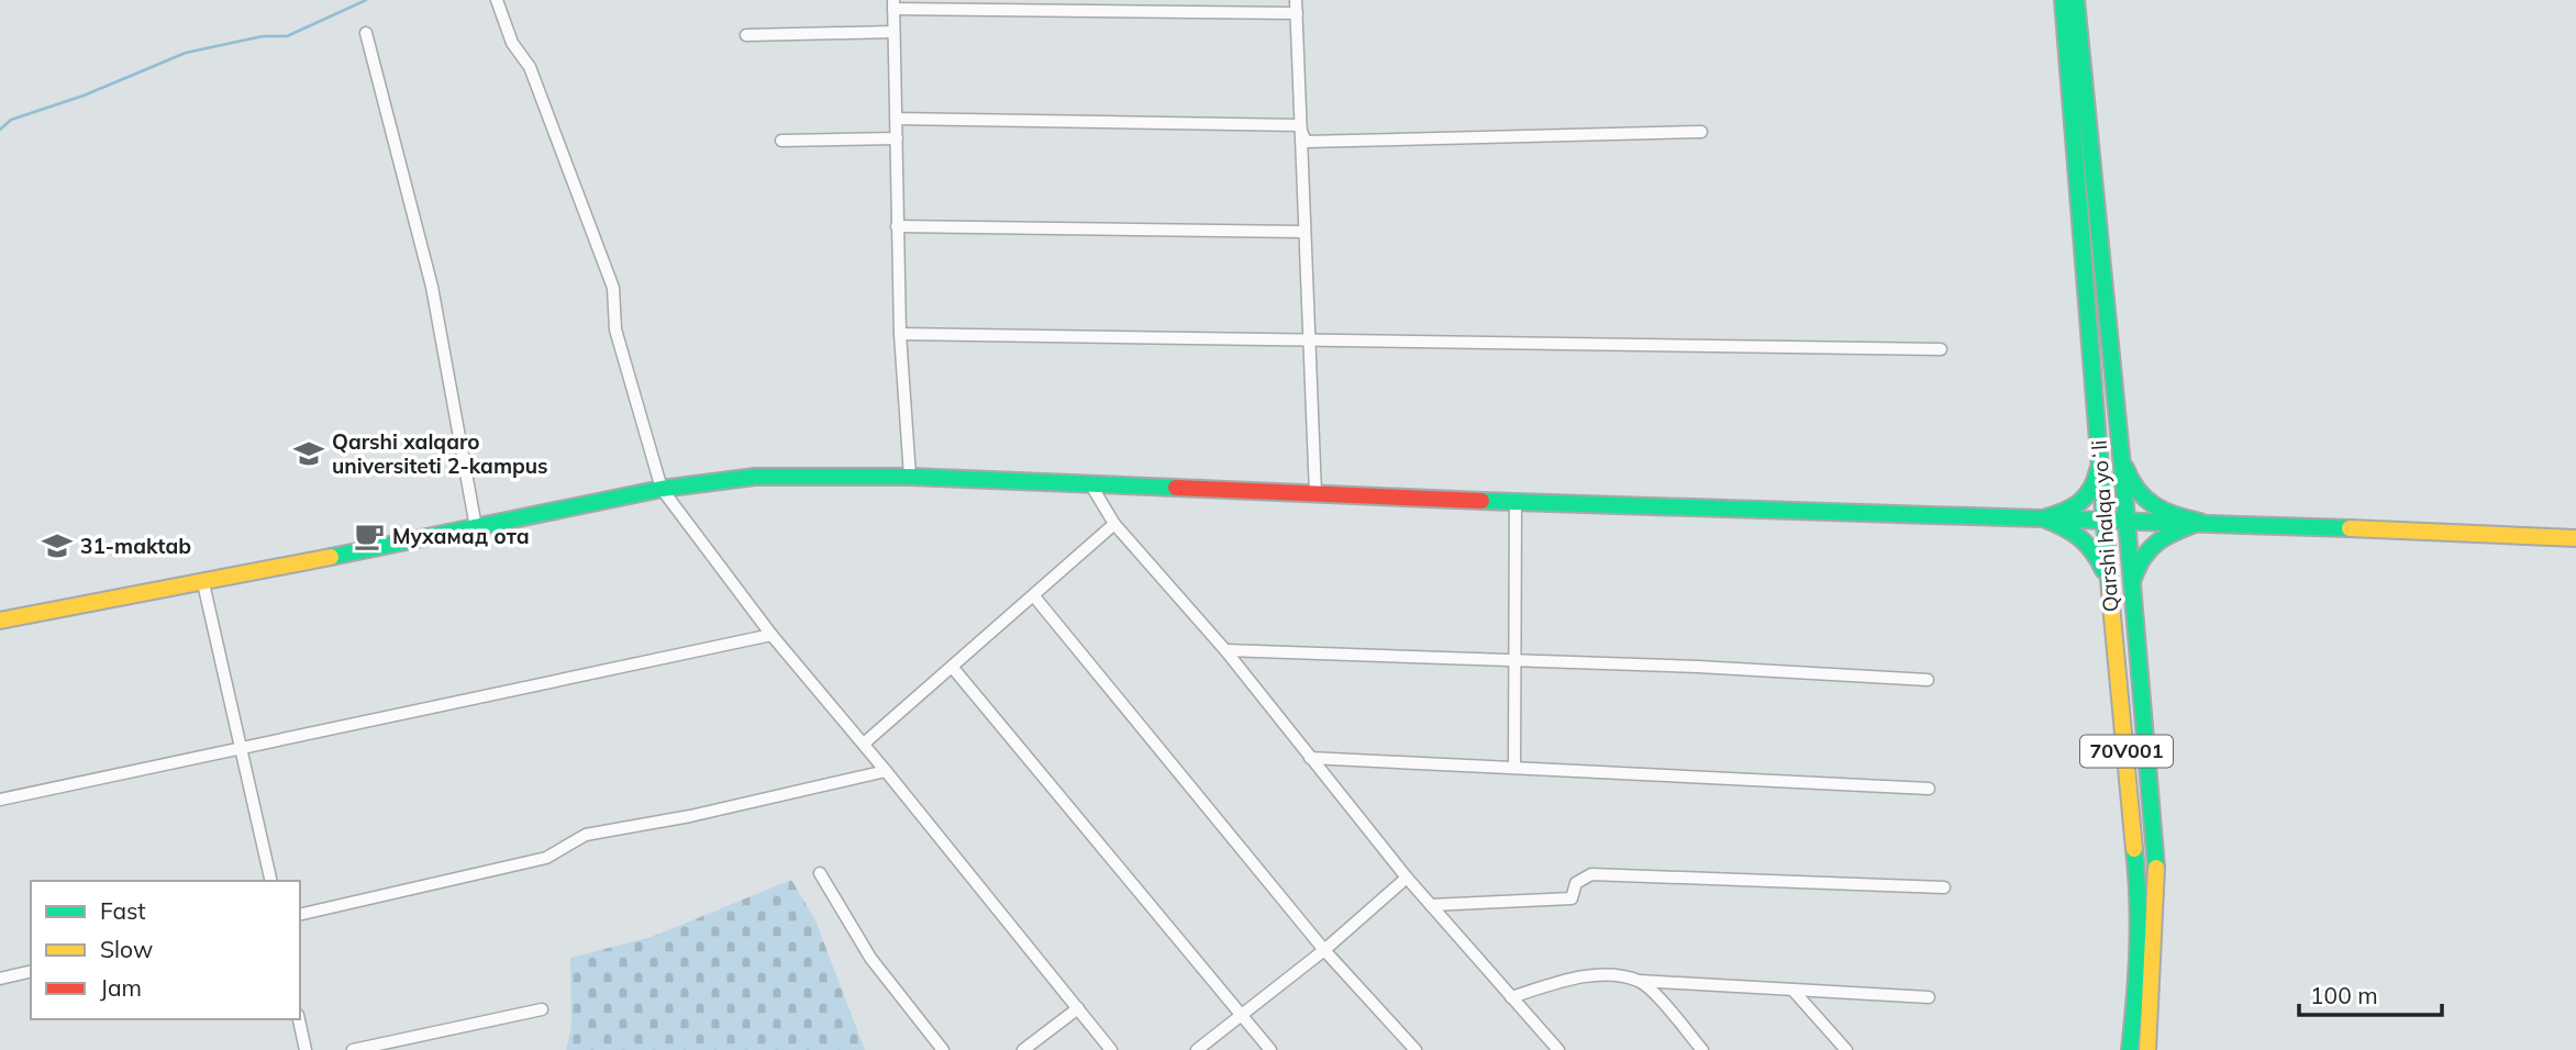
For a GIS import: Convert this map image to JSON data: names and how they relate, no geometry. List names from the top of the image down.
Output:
{
  "streets": {
    "main road": ["Qarshi halqa yoʻli", "70V001"]
  },
  "places": {
    "school or university": ["Qarshi xalqaro universiteti 2-kampus", "31-maktab"],
    "cafe": ["Мухамад ота"]
  },
  "legend": ["Fast", "Slow", "Jam"],
  "scale_bar": "100 m"
}
